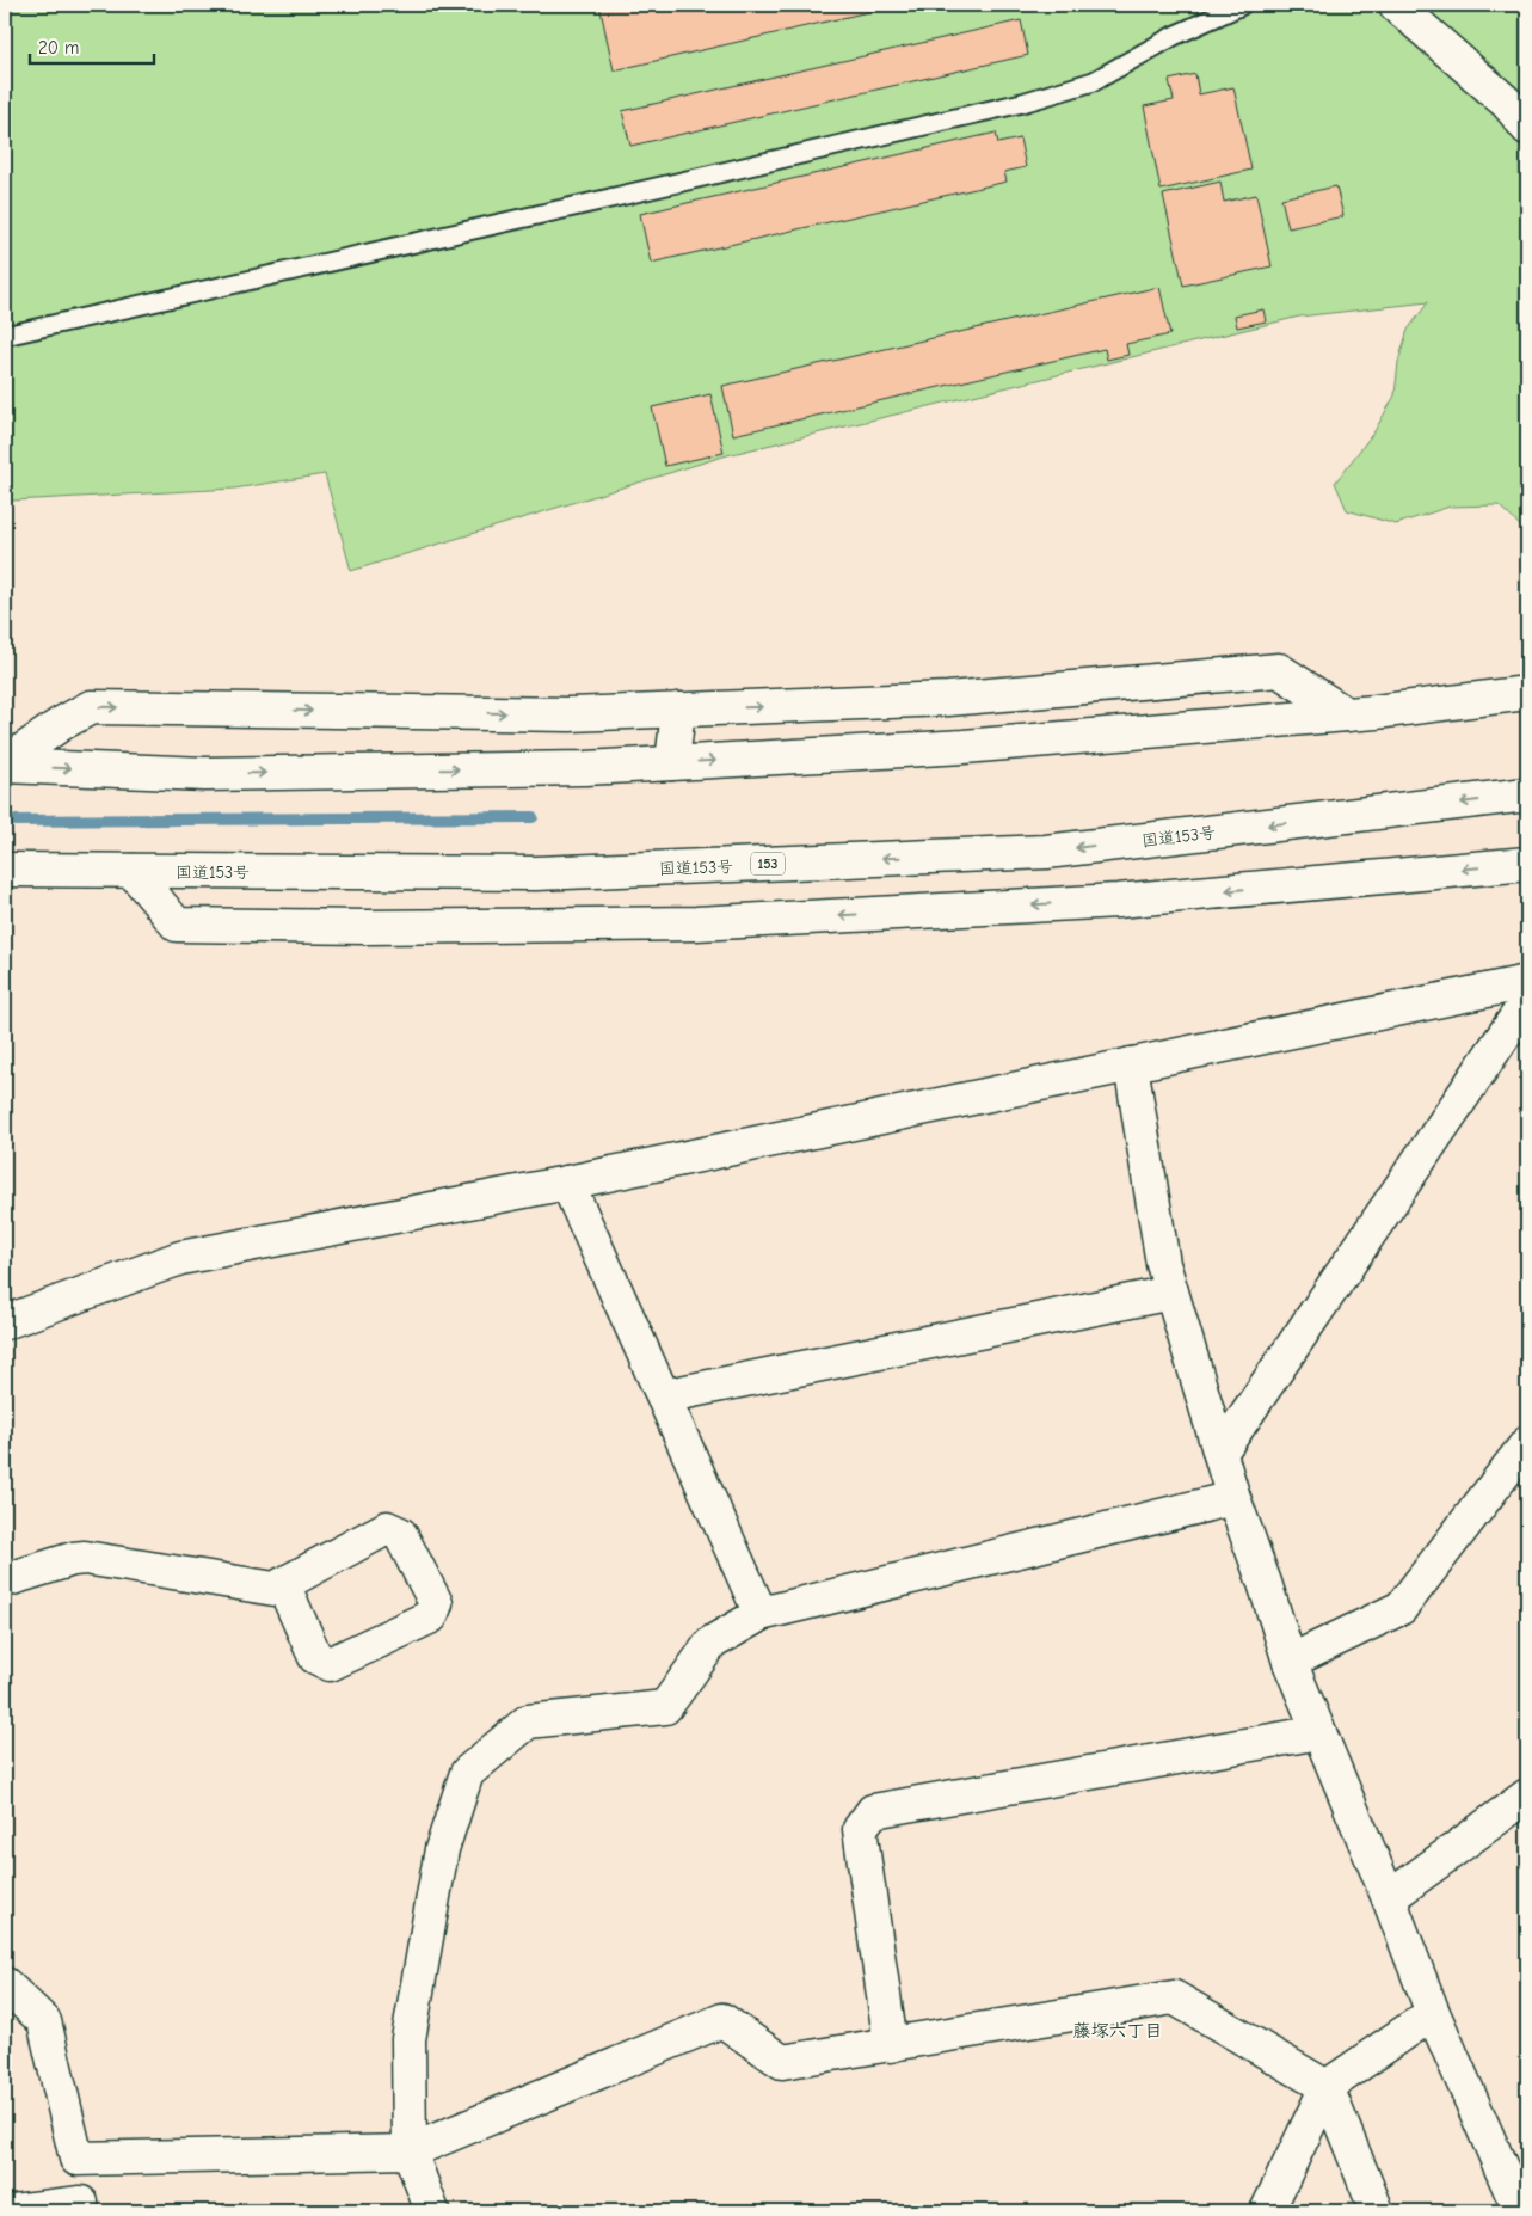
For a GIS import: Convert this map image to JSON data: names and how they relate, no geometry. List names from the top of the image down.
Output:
{
  "streets": {
    "main road": ["国道153号", "153"]
  },
  "districts": ["藤塚六丁目"],
  "scale_bar": "20 m"
}
